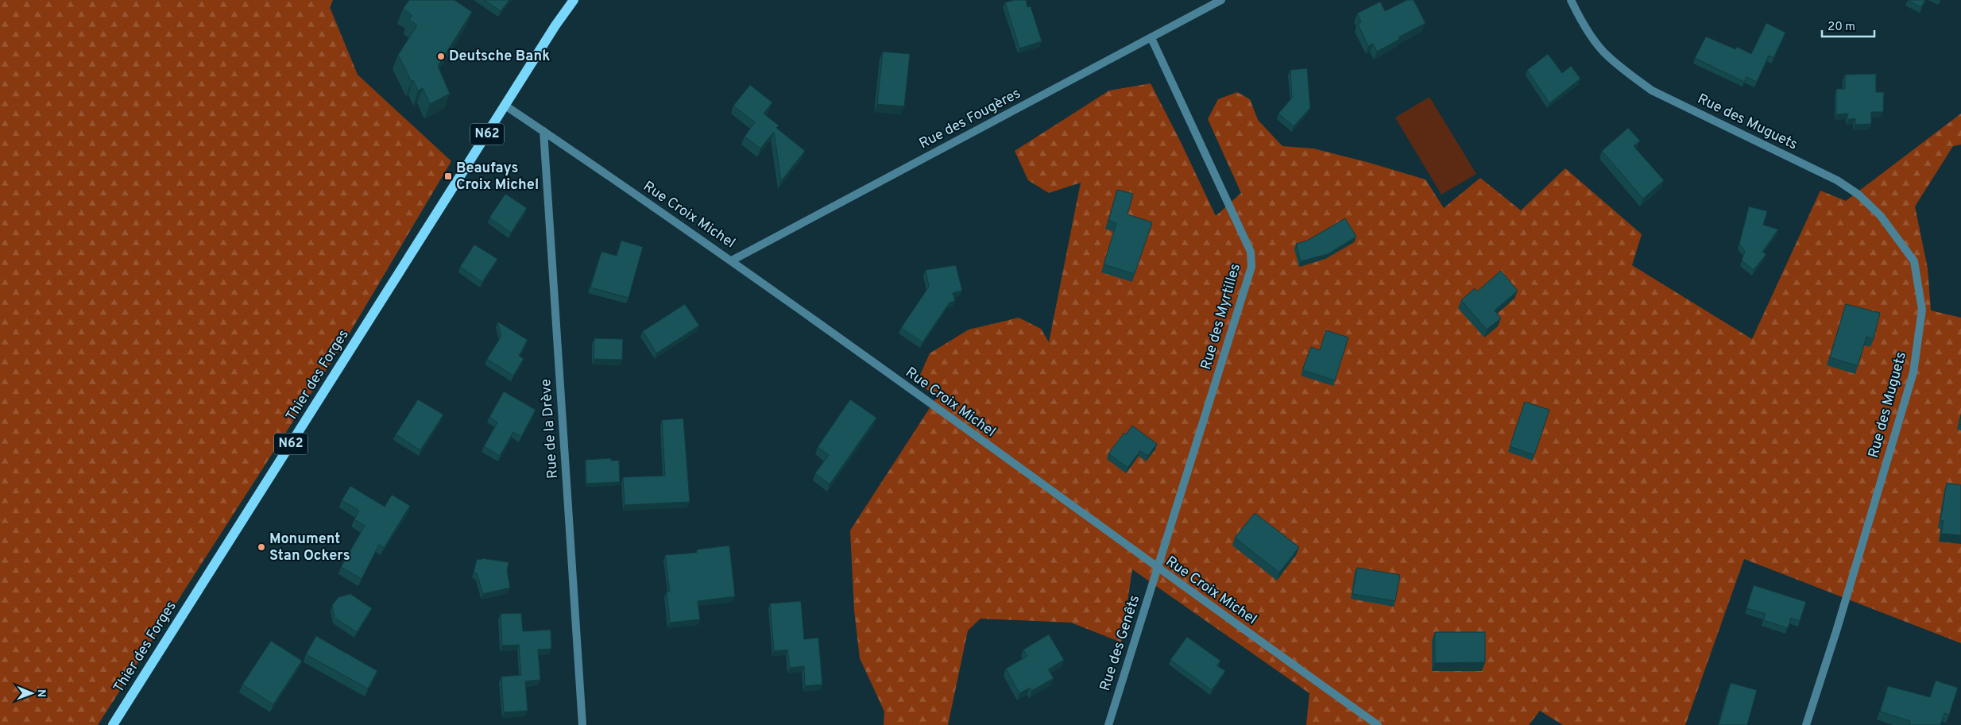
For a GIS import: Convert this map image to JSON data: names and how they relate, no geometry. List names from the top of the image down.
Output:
{
  "streets": {
    "main road": ["N62", "Thier des Forges"],
    "street": [
      "Rue des Fougères",
      "Rue des Muguets",
      "Rue Croix Michel",
      "Rue des Myrtilles",
      "Rue de la Drève",
      "Rue des Genêts"
    ]
  },
  "crossings": [
    ["Rue des Fougères", "Rue Croix Michel"],
    ["Rue des Fougères", "Rue des Myrtilles"],
    ["N62", "Rue Croix Michel"],
    ["N62", "Thier des Forges"],
    ["Rue Croix Michel", "Rue des Myrtilles"],
    ["Rue Croix Michel", "Thier des Forges"],
    ["Rue Croix Michel", "Rue de la Drève"],
    ["Rue Croix Michel", "Rue des Genêts"],
    ["Rue des Myrtilles", "Rue des Genêts"]
  ],
  "places": {
    "other": ["Deutsche Bank", "Monument Stan Ockers"],
    "transit": ["Beaufays Croix Michel"]
  },
  "scale_bar": "20 m",
  "north": "right"
}
